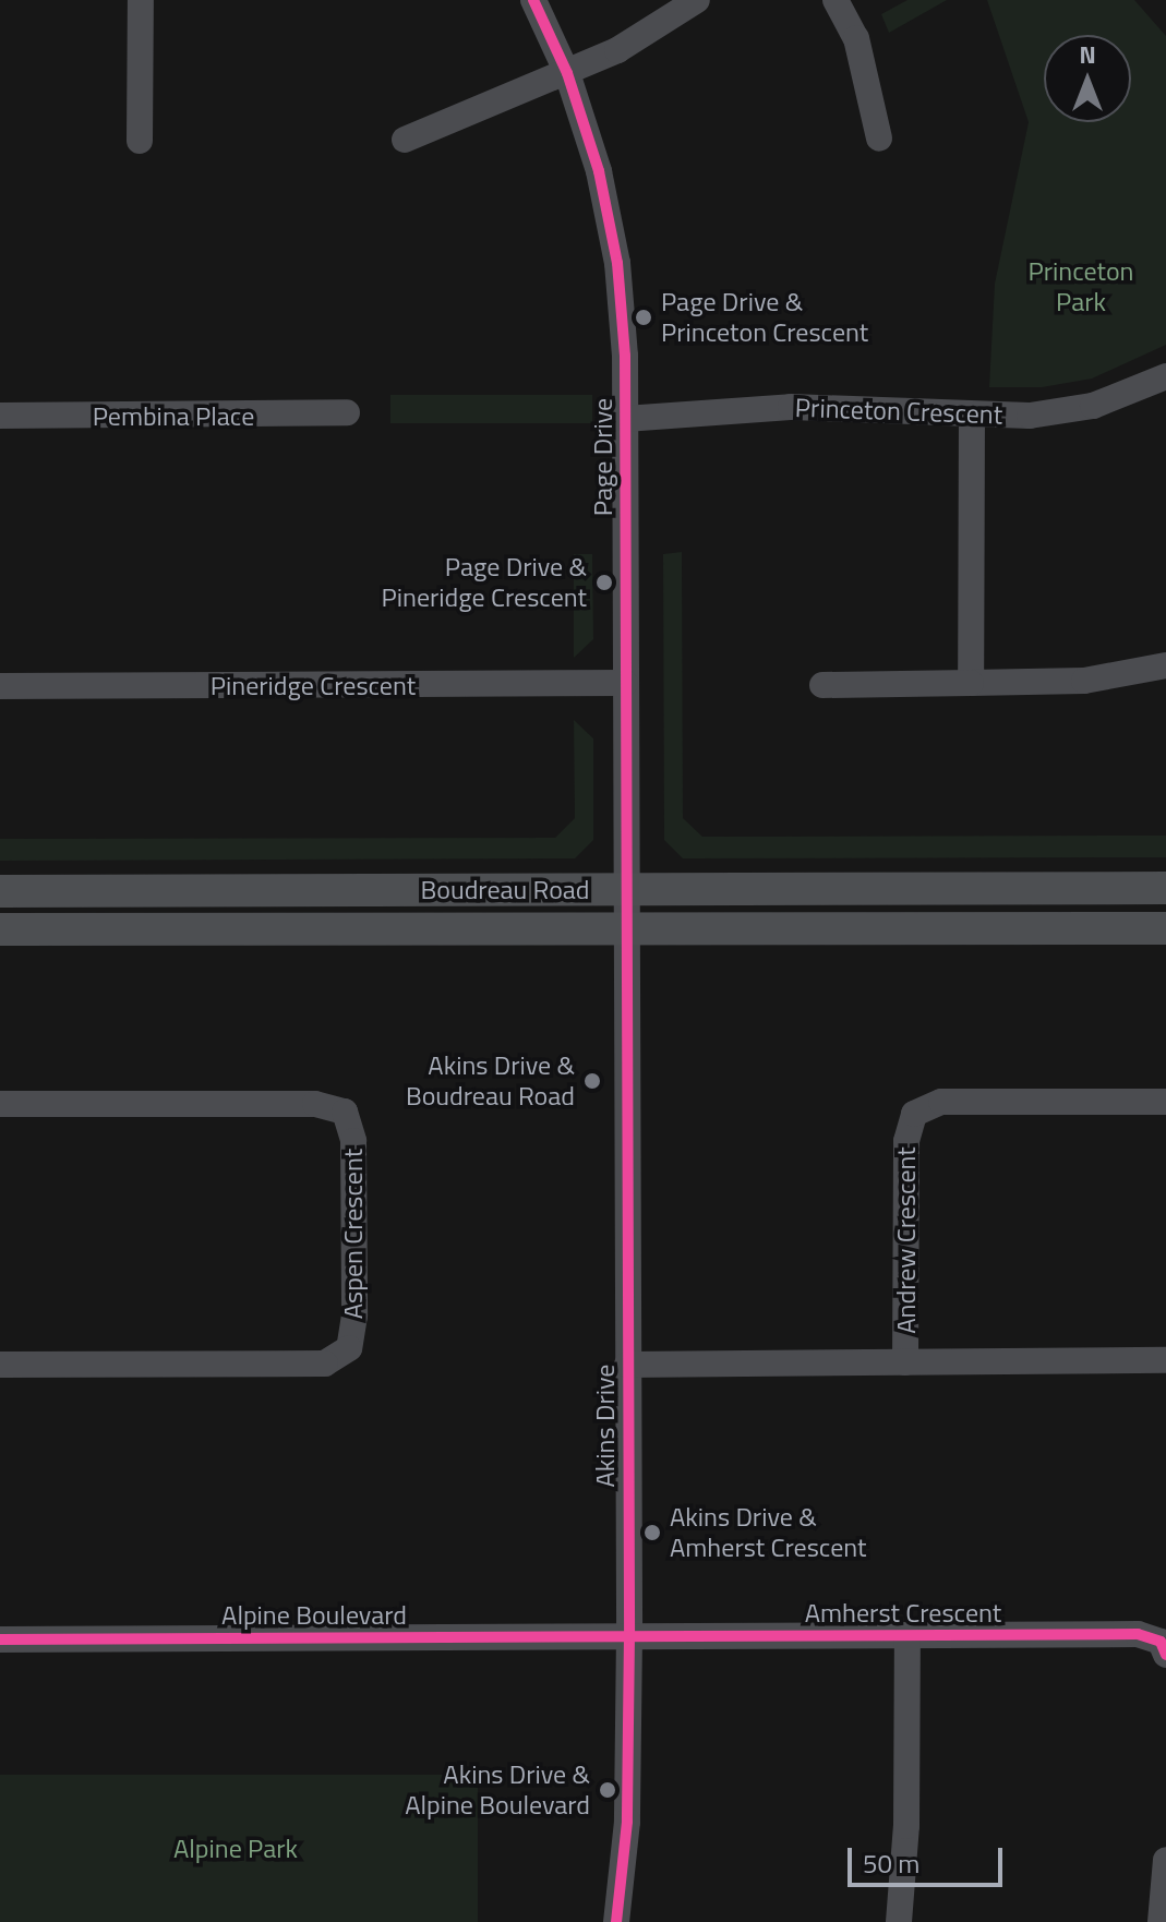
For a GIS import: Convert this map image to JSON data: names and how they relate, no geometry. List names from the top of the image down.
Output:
{
  "streets": {
    "main road": ["Boudreau Road"],
    "street": [
      "Princeton Crescent",
      "Pembina Place",
      "Page Drive",
      "Pineridge Crescent",
      "Aspen Crescent",
      "Andrew Crescent",
      "Akins Drive",
      "Amherst Crescent",
      "Alpine Boulevard"
    ]
  },
  "crossings": [
    ["Princeton Crescent", "Page Drive"],
    ["Page Drive", "Pineridge Crescent"],
    ["Page Drive", "Boudreau Road"],
    ["Page Drive", "Akins Drive"],
    ["Boudreau Road", "Akins Drive"],
    ["Andrew Crescent", "Akins Drive"],
    ["Akins Drive", "Amherst Crescent"],
    ["Akins Drive", "Alpine Boulevard"],
    ["Amherst Crescent", "Alpine Boulevard"]
  ],
  "parks": ["Princeton Park", "Alpine Park"],
  "places": [
    "Page Drive & Princeton Crescent",
    "Page Drive & Pineridge Crescent",
    "Akins Drive & Boudreau Road",
    "Akins Drive & Amherst Crescent",
    "Akins Drive & Alpine Boulevard"
  ],
  "scale_bar": "50 m",
  "north": "top"
}
